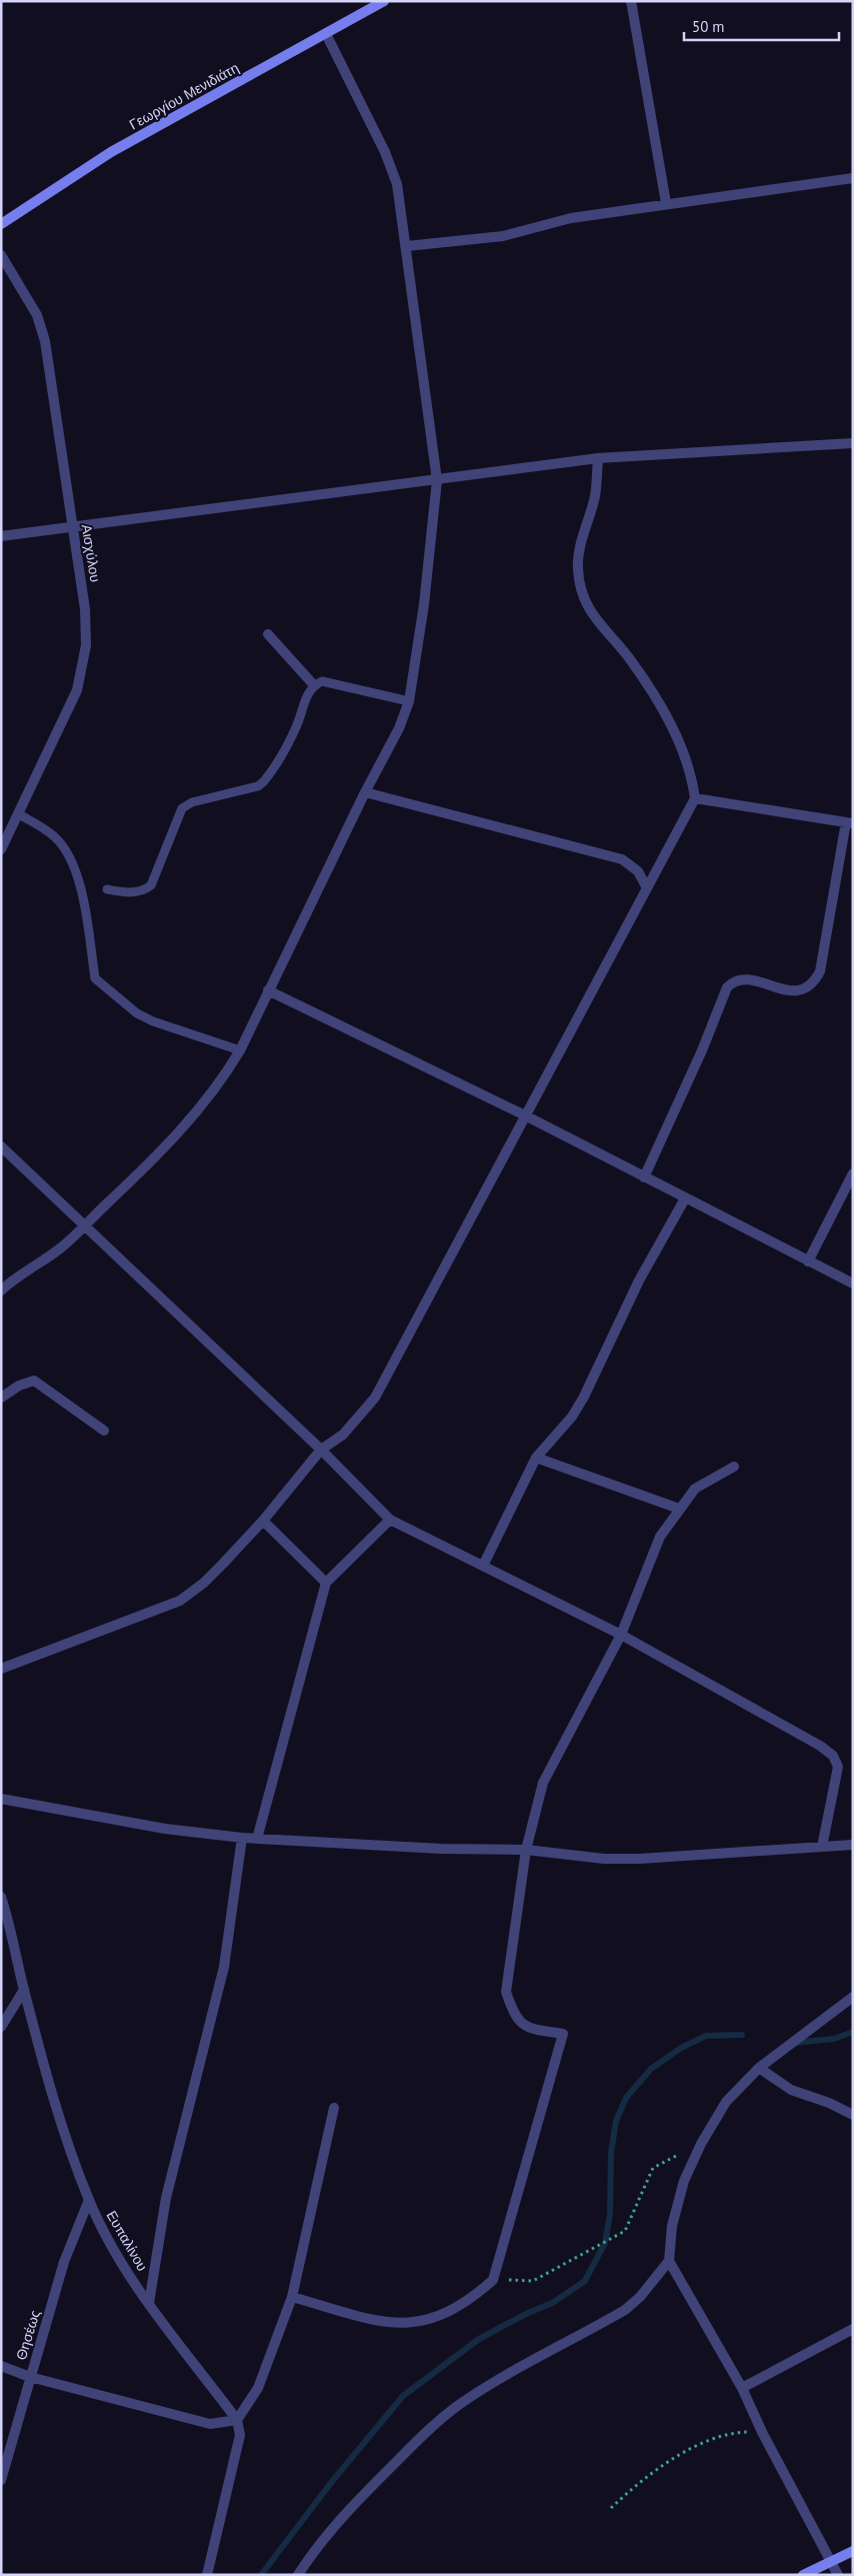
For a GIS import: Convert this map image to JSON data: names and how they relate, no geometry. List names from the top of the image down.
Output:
{
  "streets": {
    "main road": ["Γεωργίου Μενιδιάτη"],
    "street": ["Αισχύλου", "Ευπαλίνου", "Θησέως"]
  },
  "crossings": [
    ["Ευπαλίνου", "Θησέως"]
  ],
  "scale_bar": "50 m"
}
